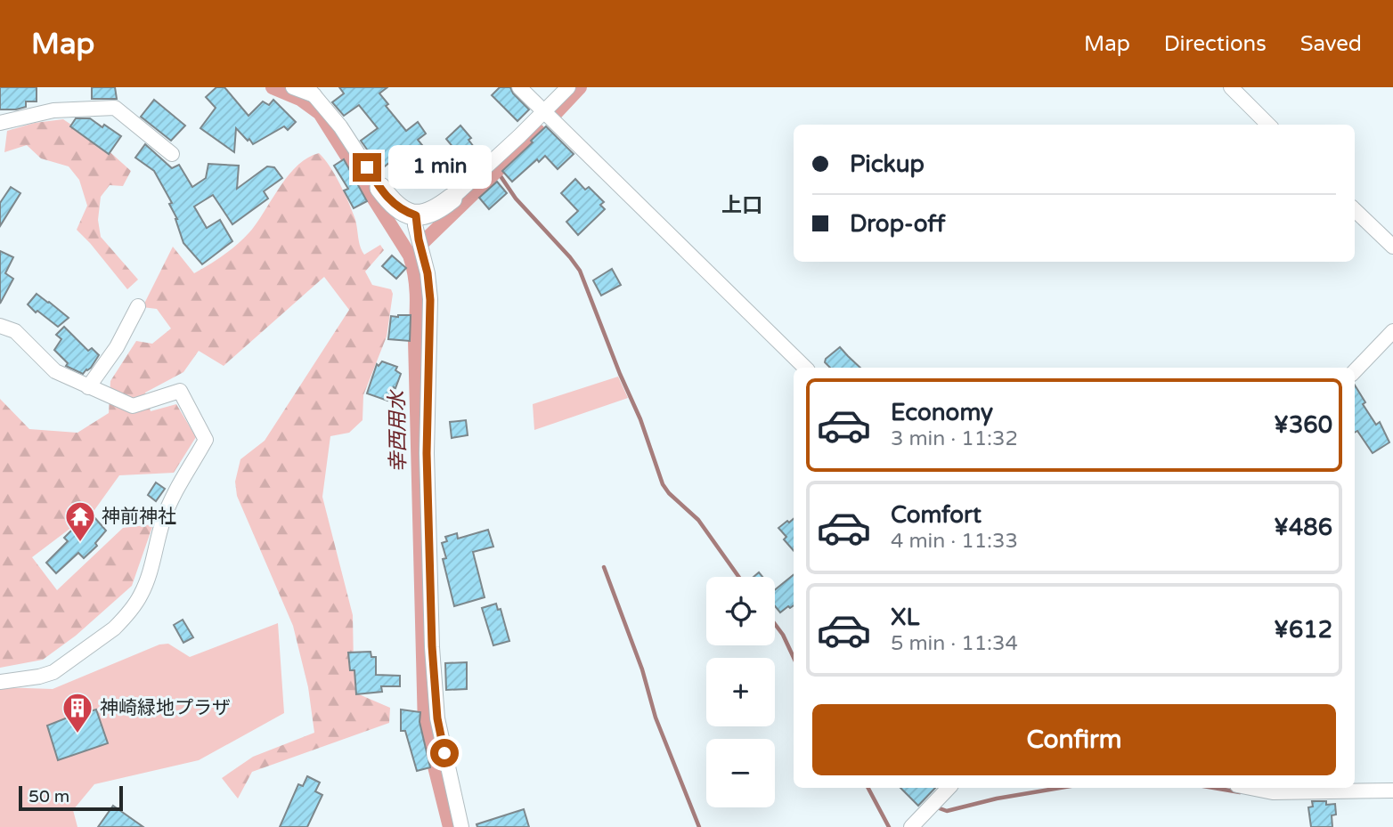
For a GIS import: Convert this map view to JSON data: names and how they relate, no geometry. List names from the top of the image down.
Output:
{
  "districts": ["上口"],
  "water": ["幸西用水"],
  "places": {
    "temple": ["神前神社"],
    "building": ["神崎緑地プラザ"]
  },
  "scale_bar": "50 m",
  "page": {
    "header": "Map",
    "nav": ["Map", "Directions", "Saved"],
    "banner": ["Pickup", "Drop-off"],
    "bubble": "1 min",
    "list": [
      {
        "name": "Economy",
        "note": "3 min · 11:32",
        "value": "¥360"
      },
      {
        "name": "Comfort",
        "note": "4 min · 11:33",
        "value": "¥486"
      },
      {
        "name": "XL",
        "note": "5 min · 11:34",
        "value": "¥612"
      }
    ],
    "map_buttons": ["+", "−"],
    "buttons": "Confirm",
    "scale": "50 m"
  }
}
